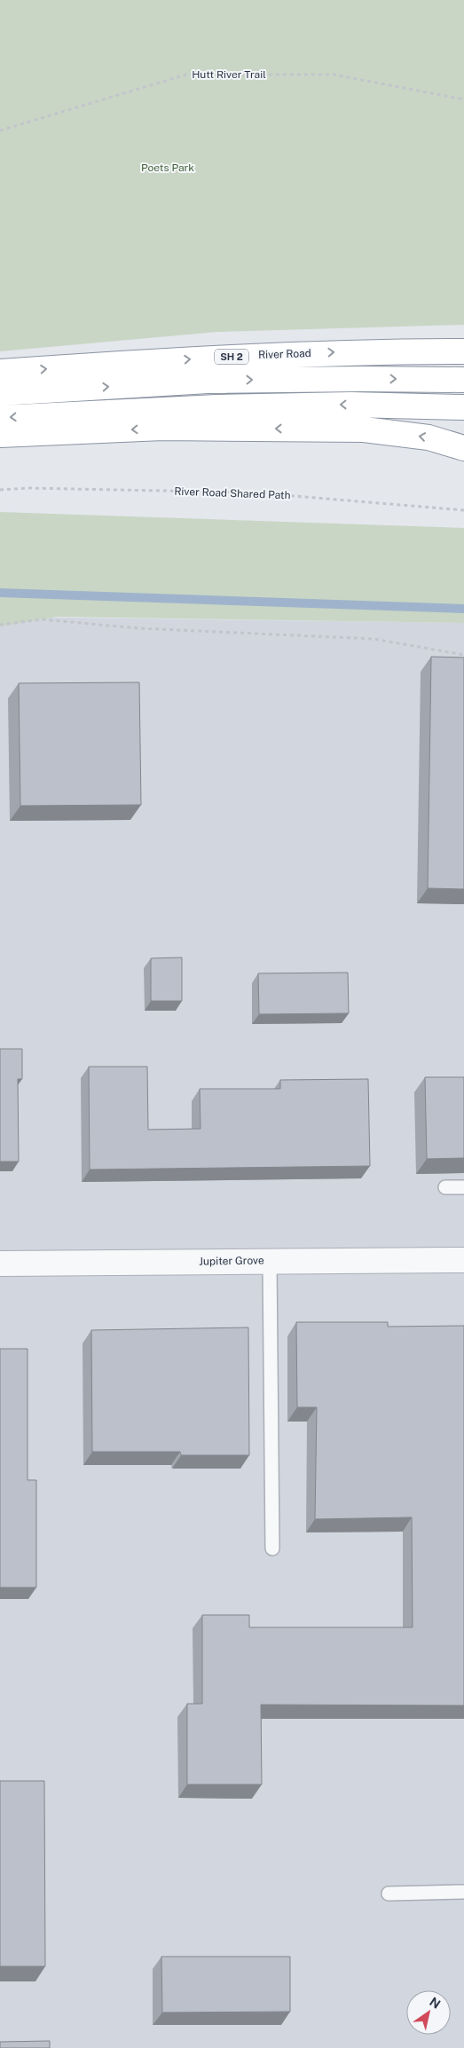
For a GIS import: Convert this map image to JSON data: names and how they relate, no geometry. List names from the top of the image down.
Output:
{
  "streets": {
    "highway": ["River Road", "SH 2"],
    "street": ["Jupiter Grove"],
    "path": ["Hutt River Trail", "River Road Shared Path"]
  },
  "parks": ["Poets Park"],
  "north": "top right"
}
